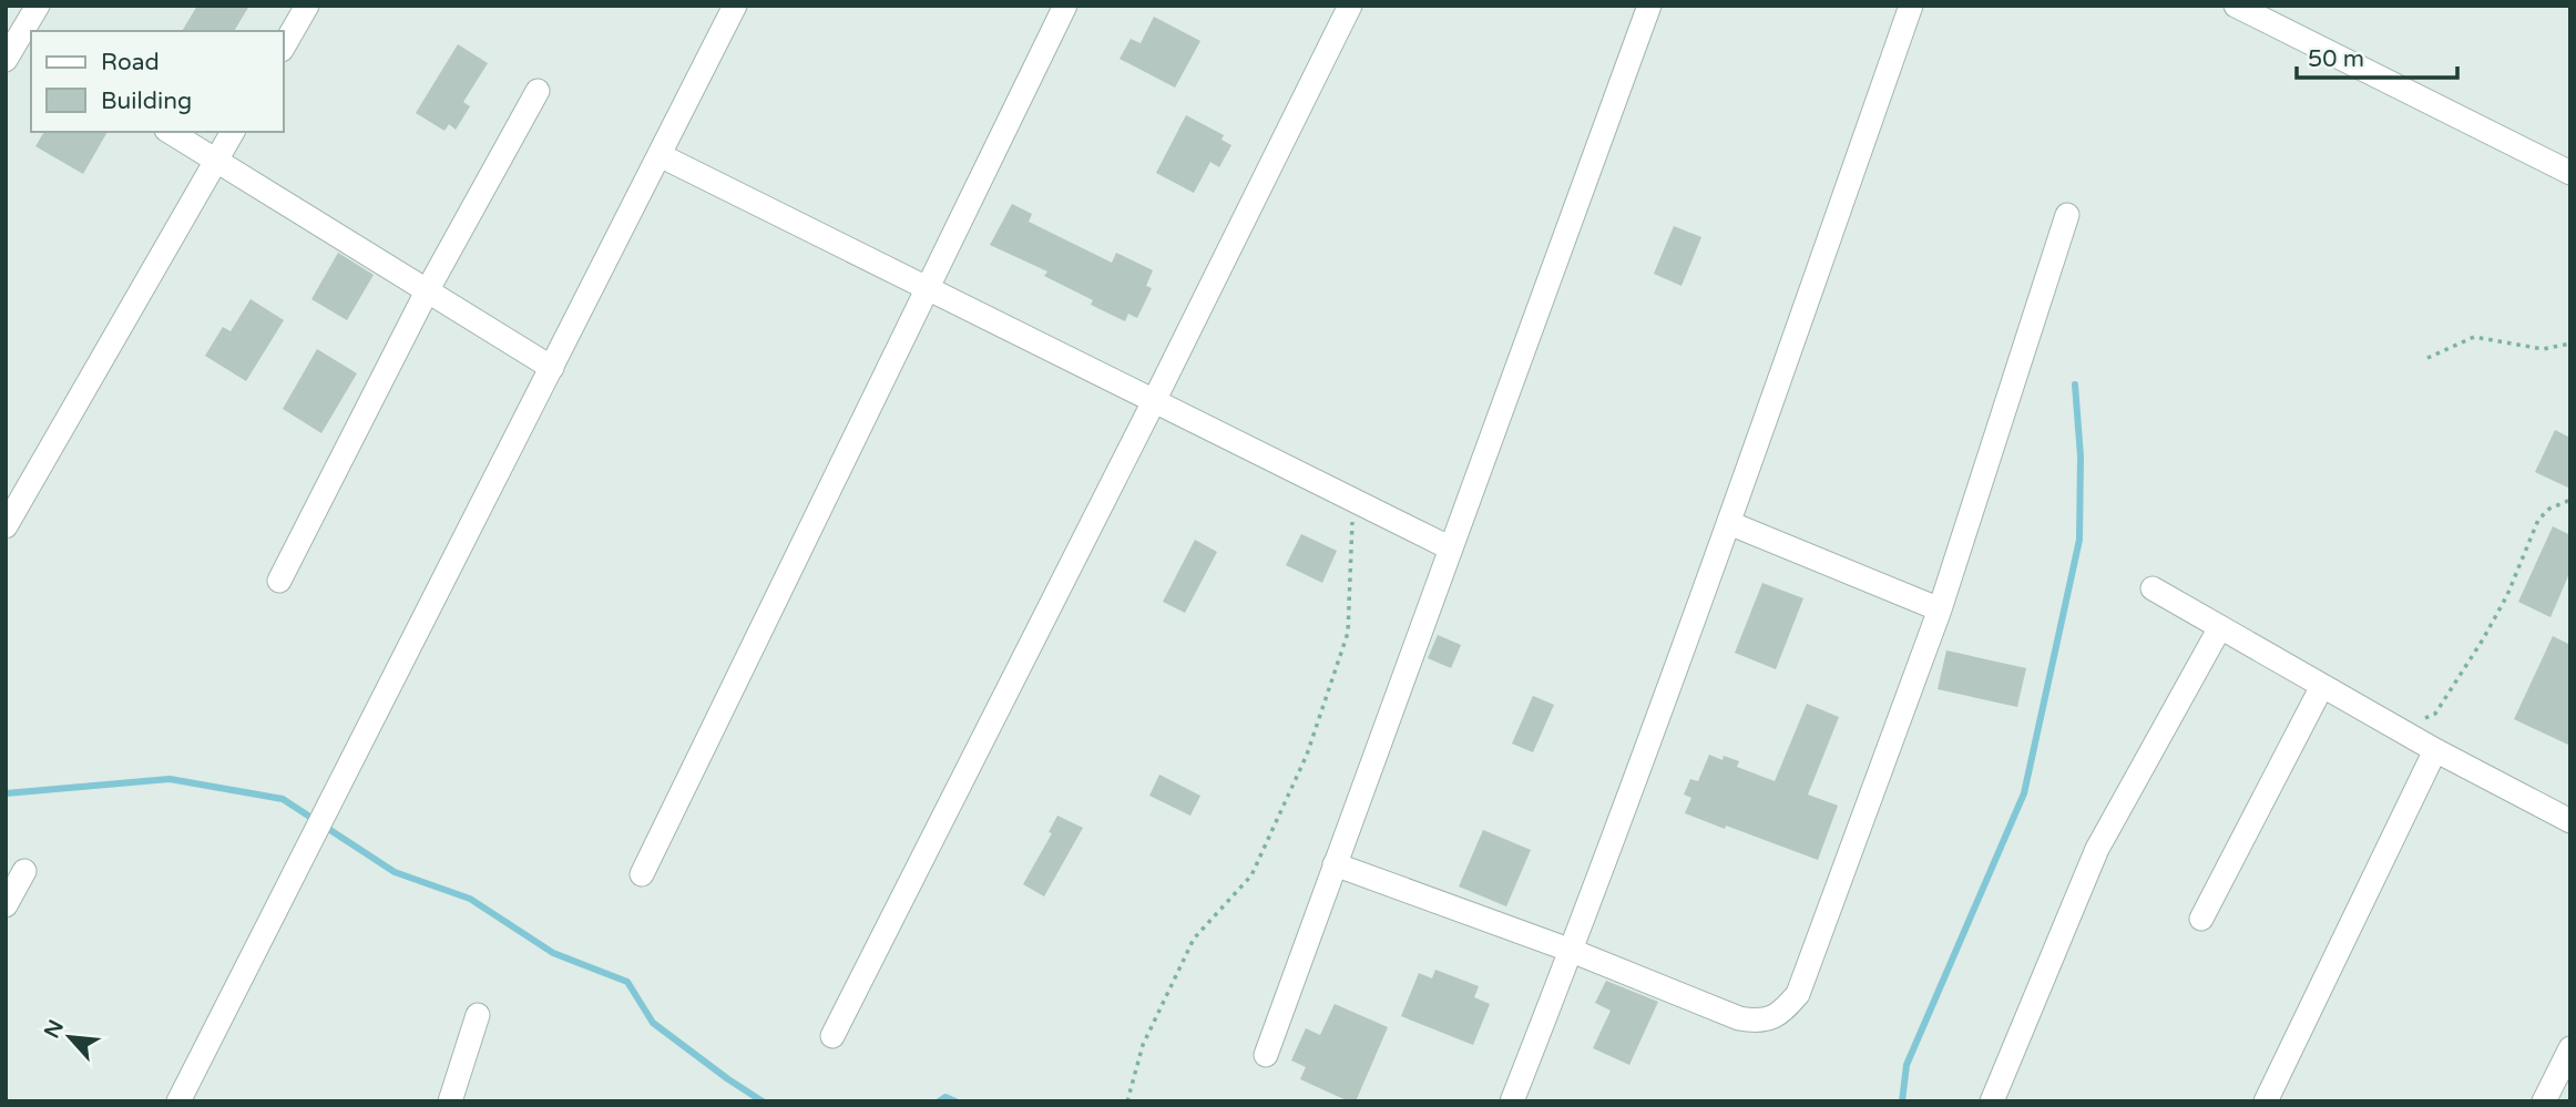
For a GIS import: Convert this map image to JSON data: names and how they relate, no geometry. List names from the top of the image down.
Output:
{
  "legend": ["Road", "Building"],
  "scale_bar": "50 m",
  "north": "top left"
}
